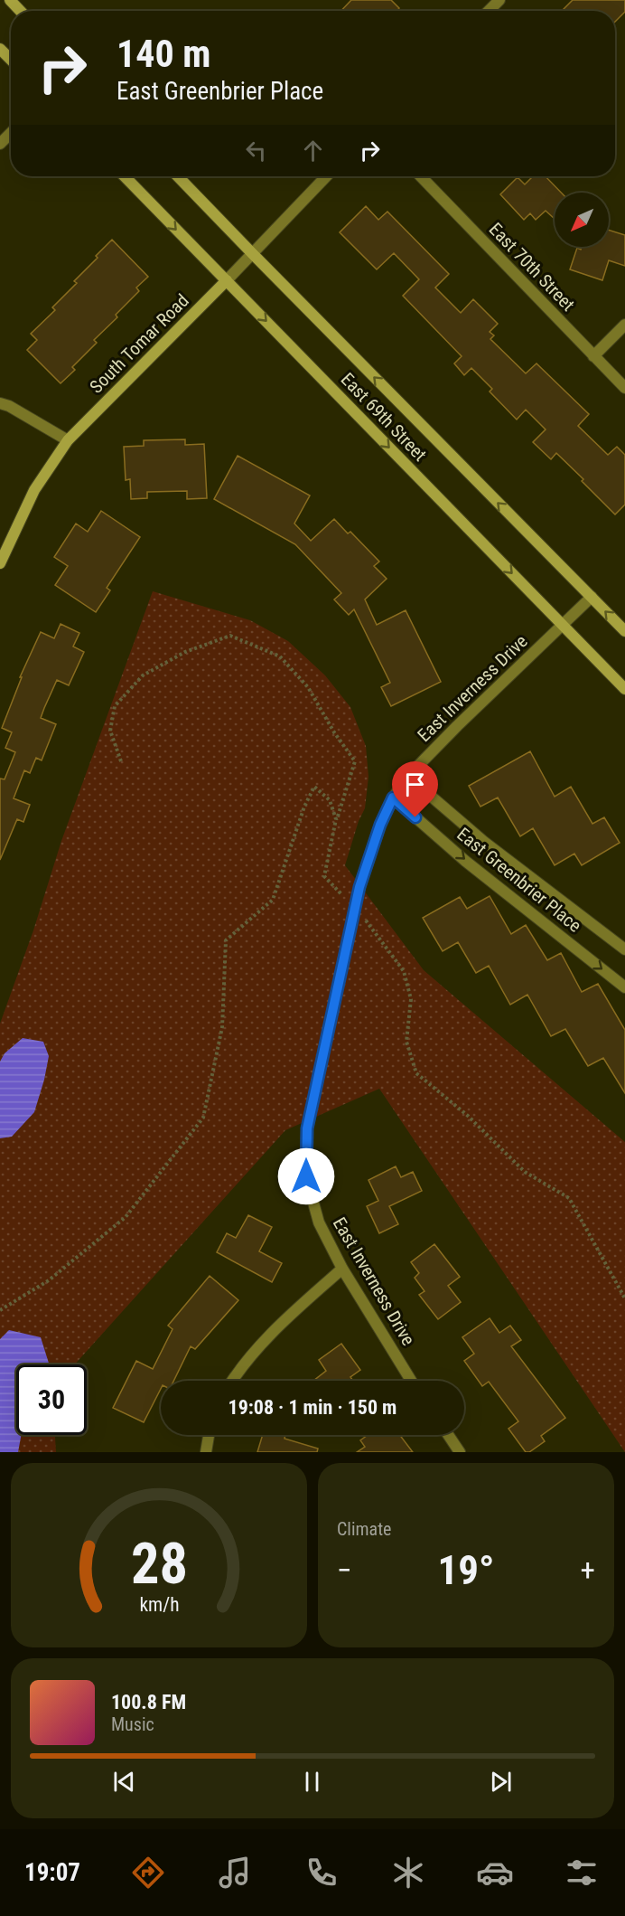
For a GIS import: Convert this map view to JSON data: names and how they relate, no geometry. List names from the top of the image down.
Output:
{
  "streets": {
    "main road": ["South Tomar Road", "East 69th Street"],
    "street": ["East 70th Street", "East Inverness Drive", "East Greenbrier Place"]
  },
  "crossings": [
    ["South Tomar Road", "East 69th Street"],
    ["East 69th Street", "East Inverness Drive"],
    ["East Inverness Drive", "East Greenbrier Place"]
  ],
  "north": "bottom left",
  "page": {
    "turn": ["140 m", "East Greenbrier Place"],
    "limit": "30",
    "trip": "19:08 · 1 min · 150 m",
    "tile": "Climate",
    "heat": ["−", "19°", "+"],
    "song": ["100.8 FM", "Music"],
    "tabs": "19:07",
    "gauge": ["28", "km/h"]
  }
}
